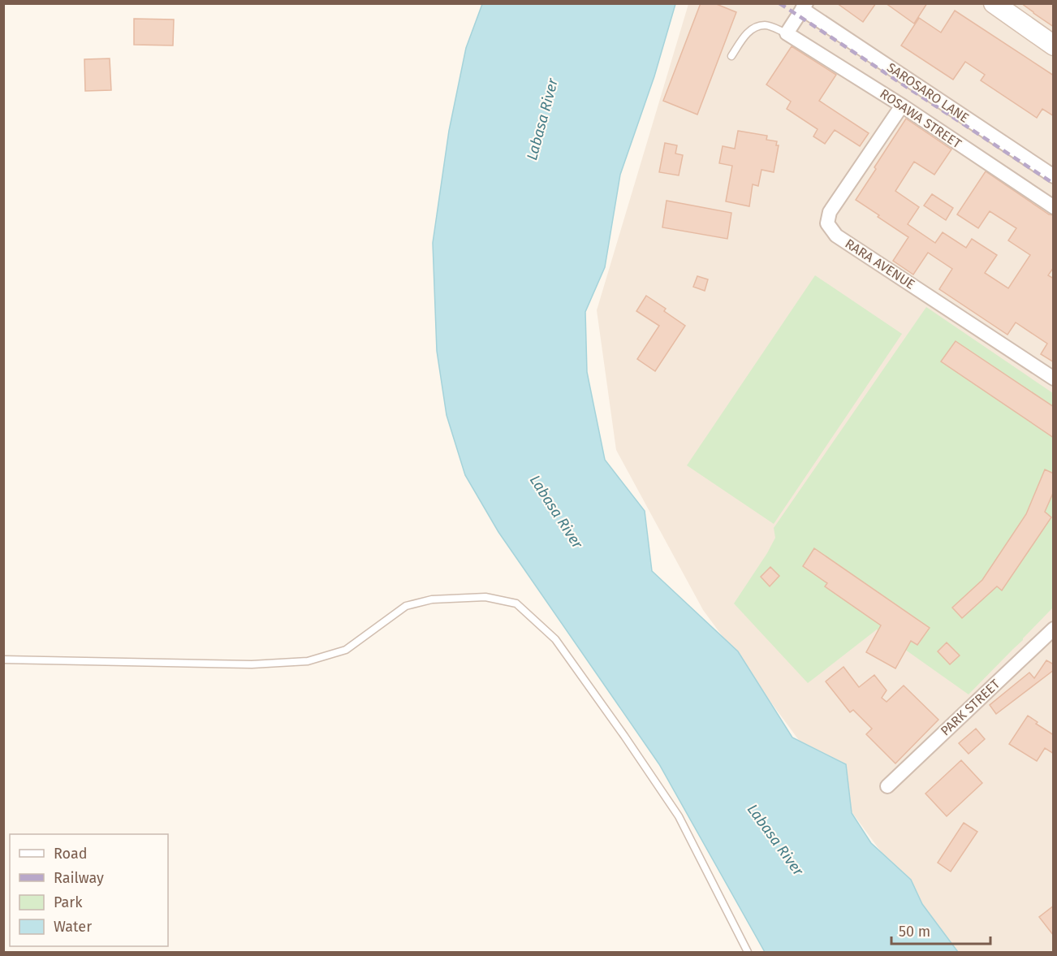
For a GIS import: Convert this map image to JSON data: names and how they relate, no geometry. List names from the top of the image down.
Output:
{
  "streets": {
    "street": [
      "SAROSARO LANE",
      "ROSAWA STREET",
      "RARA AVENUE",
      "PARK STREET"
    ]
  },
  "crossings": [
    ["ROSAWA STREET", "RARA AVENUE"]
  ],
  "water": ["Labasa River"],
  "legend": [
    "Road",
    "Railway",
    "Park",
    "Water"
  ],
  "scale_bar": "50 m"
}
